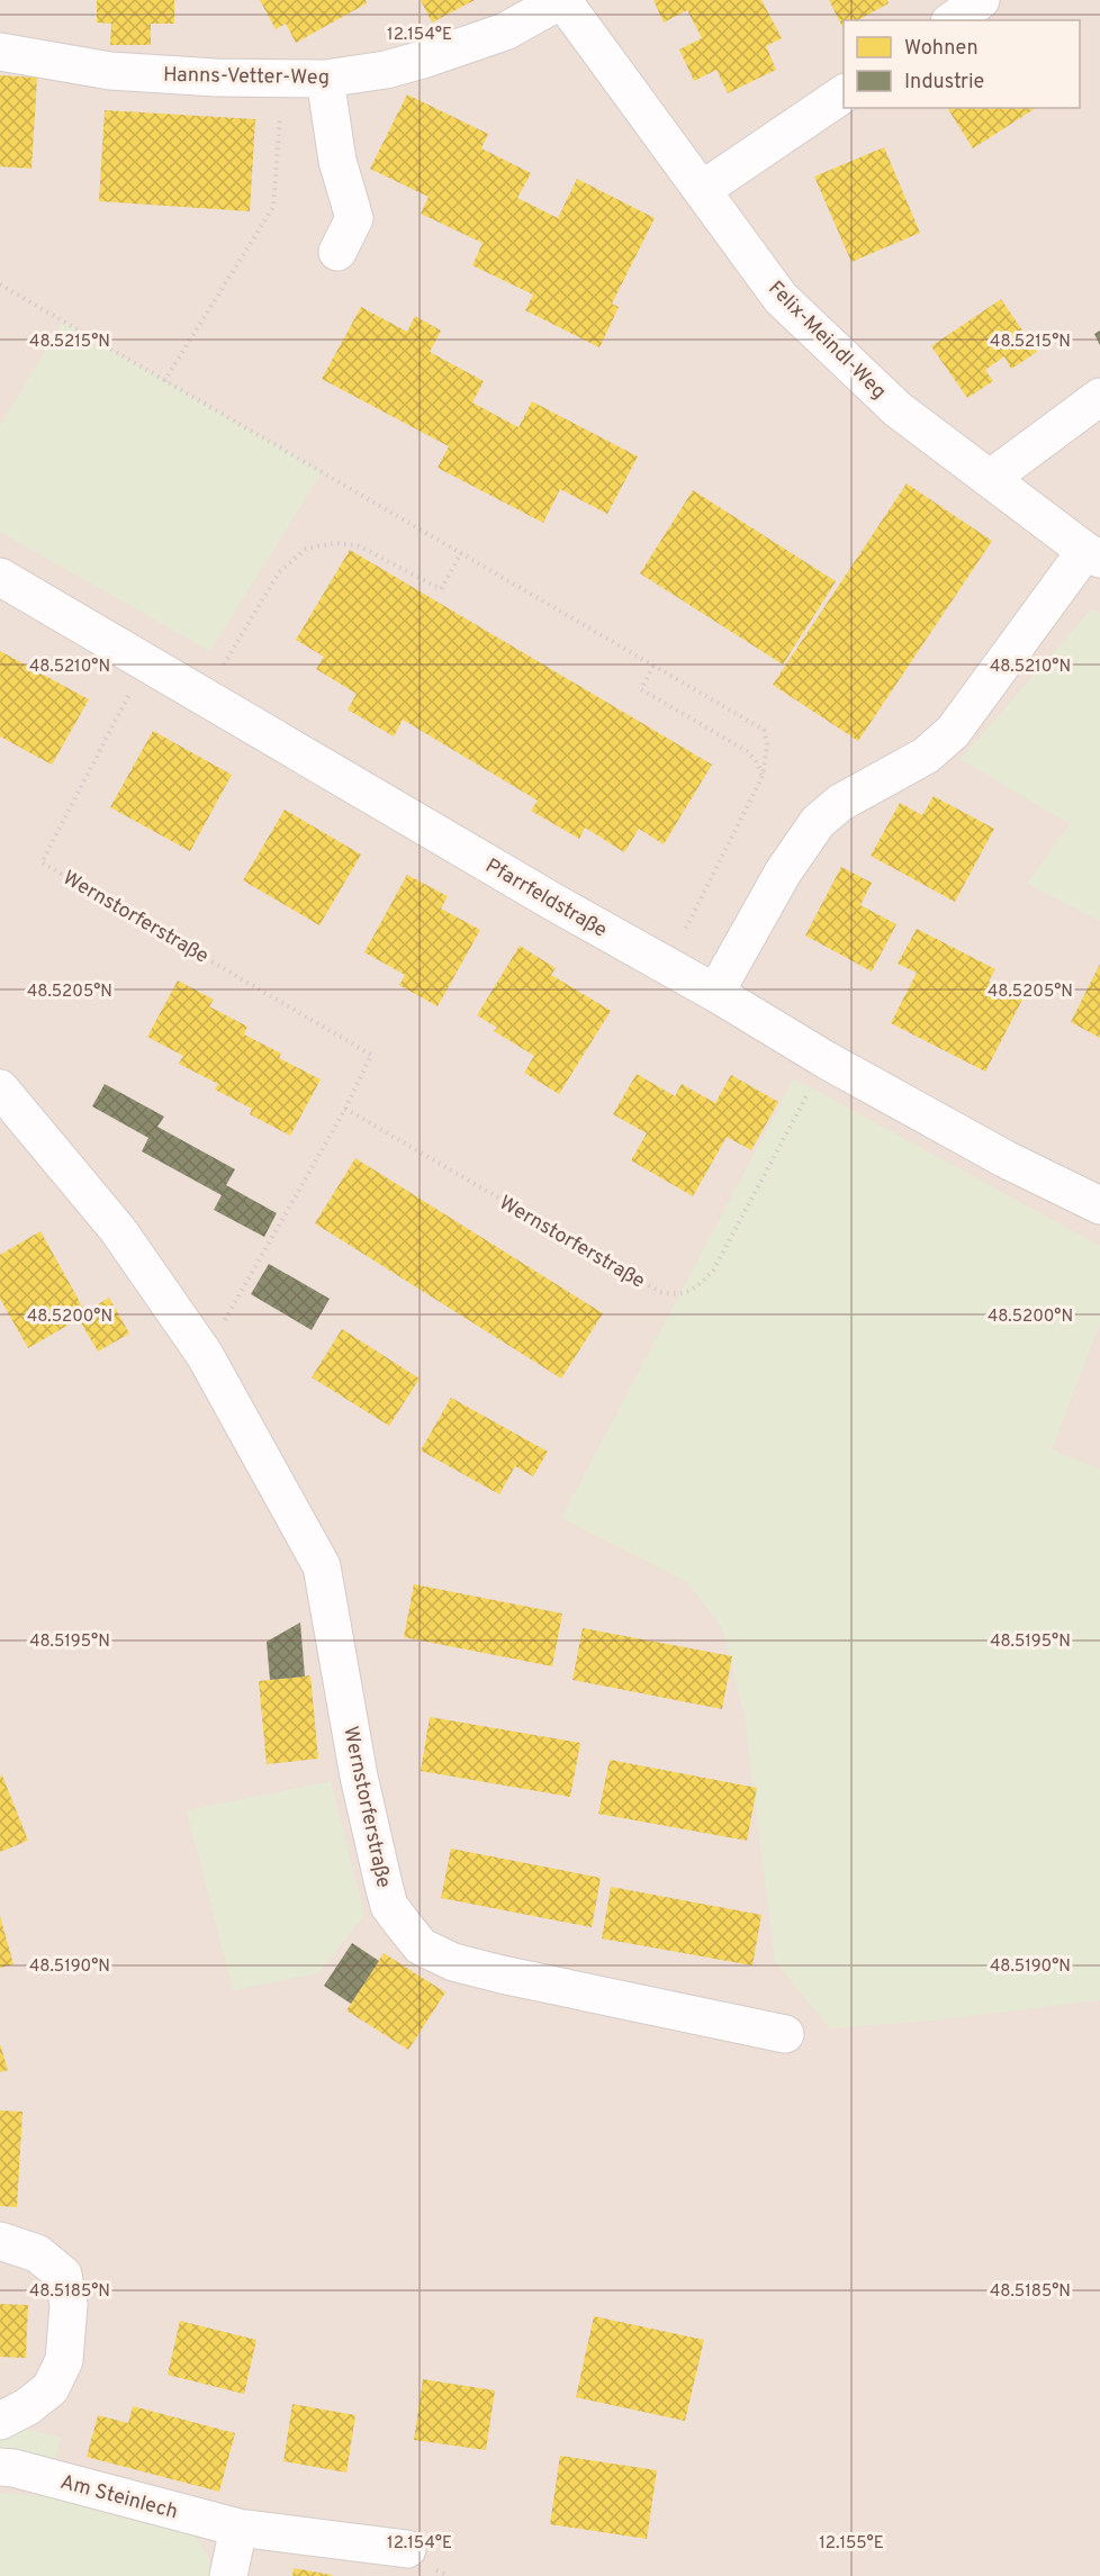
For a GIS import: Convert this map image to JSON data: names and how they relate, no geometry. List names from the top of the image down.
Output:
{
  "streets": {
    "street": [
      "Hanns-Vetter-Weg",
      "Felix-Meindl-Weg",
      "Pfarrfeldstraße",
      "Wernstorferstraße",
      "Am Steinlech"
    ]
  },
  "crossings": [
    ["Hanns-Vetter-Weg", "Felix-Meindl-Weg"],
    ["Pfarrfeldstraße", "Wernstorferstraße"]
  ],
  "legend": ["Wohnen", "Industrie"],
  "coordinates": [
    "12.154°E",
    "48.5215°N",
    "48.5210°N",
    "48.5205°N",
    "48.5200°N",
    "48.5195°N",
    "48.5190°N",
    "48.5185°N",
    "12.155°E"
  ]
}
